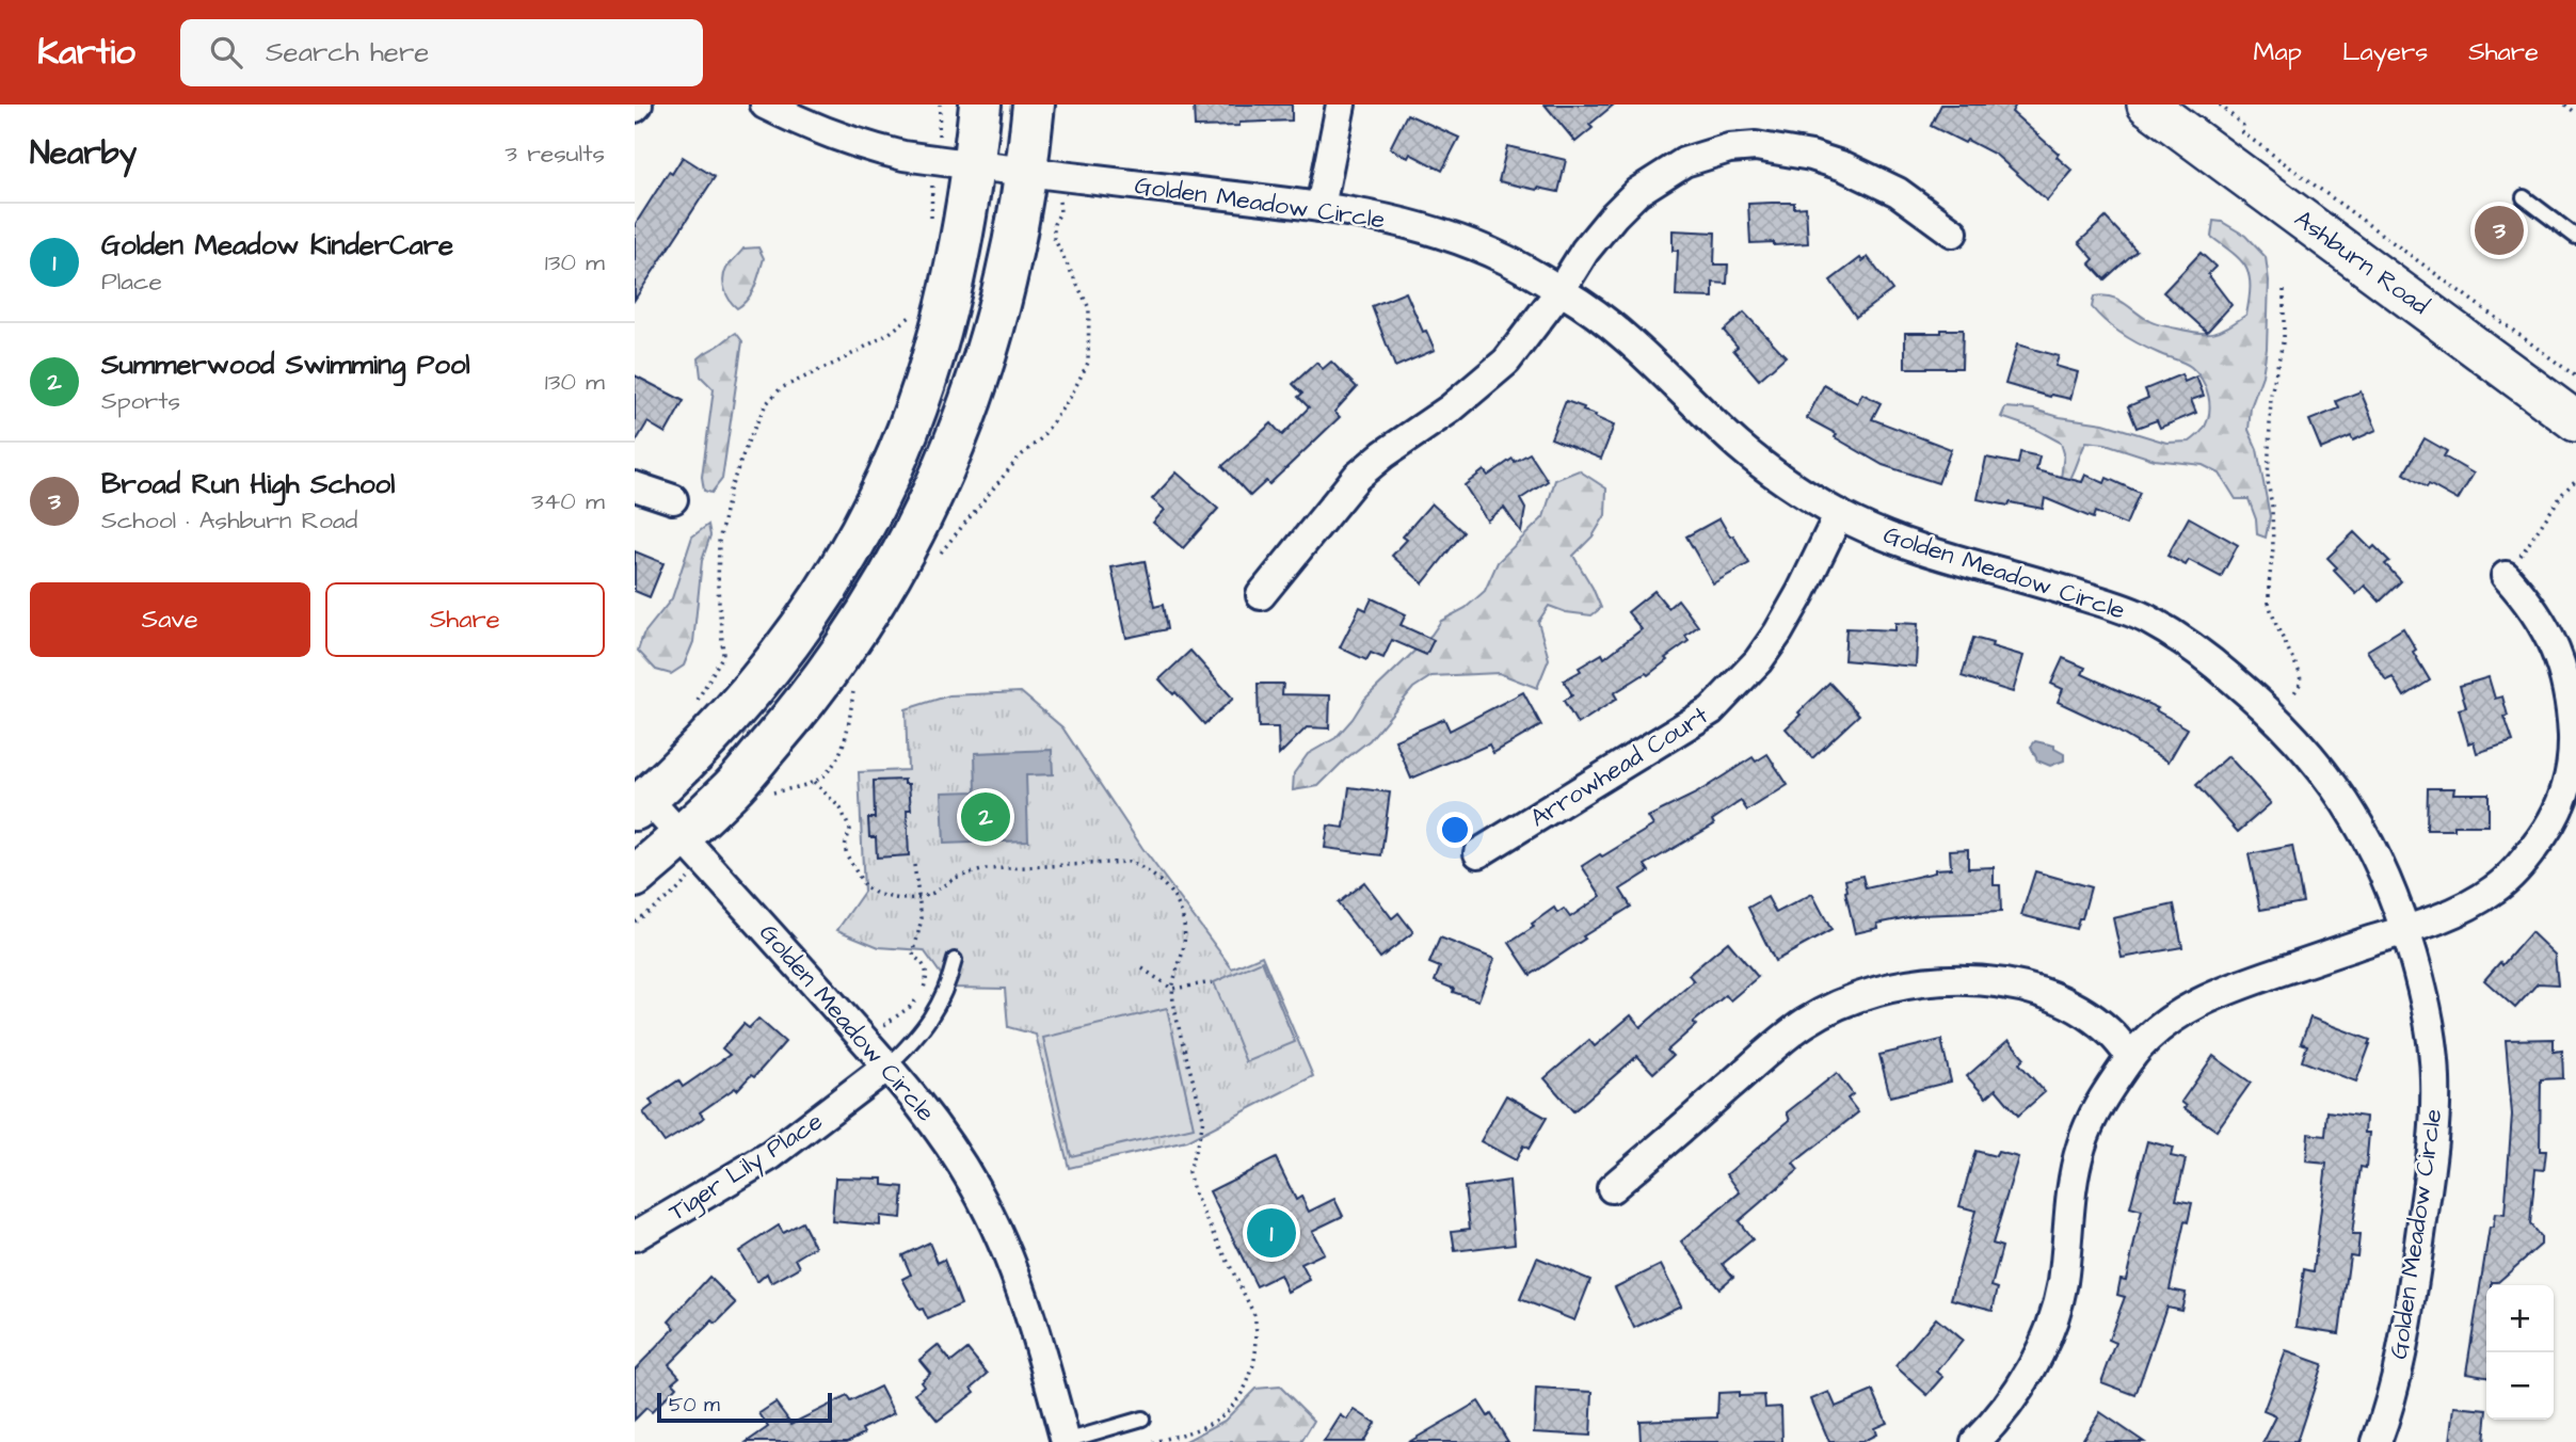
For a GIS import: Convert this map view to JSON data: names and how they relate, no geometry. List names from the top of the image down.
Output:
{
  "streets": {
    "main road": ["Ashburn Road"],
    "street": ["Golden Meadow Circle", "Arrowhead Court", "Tiger Lily Place"]
  },
  "crossings": [
    ["Golden Meadow Circle", "Arrowhead Court"],
    ["Golden Meadow Circle", "Tiger Lily Place"]
  ],
  "scale_bar": "50 m",
  "page": {
    "header": "Kartio",
    "search": "Search here",
    "nav": ["Map", "Layers", "Share"],
    "heading": ["Nearby", "3 results"],
    "list": [
      {
        "mark": "1",
        "name": "Golden Meadow KinderCare",
        "note": "Place",
        "value": "130 m"
      },
      {
        "mark": "2",
        "name": "Summerwood Swimming Pool",
        "note": "Sports",
        "value": "130 m"
      },
      {
        "mark": "3",
        "name": "Broad Run High School",
        "note": "School · Ashburn Road",
        "value": "340 m"
      }
    ],
    "pins": ["3", "2", "1"],
    "buttons": ["Save", "Share"],
    "map_buttons": ["+", "−"],
    "scale": "50 m"
  }
}
